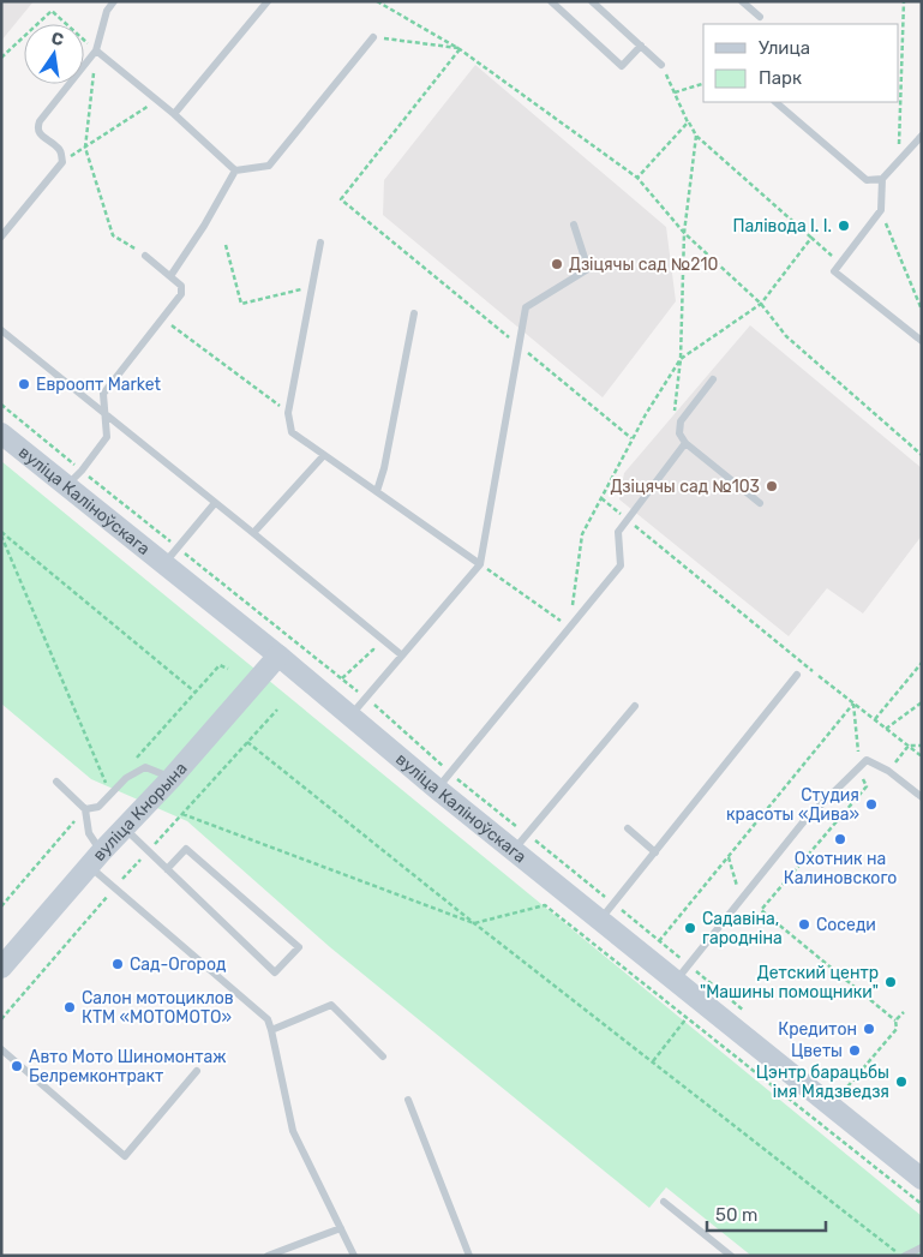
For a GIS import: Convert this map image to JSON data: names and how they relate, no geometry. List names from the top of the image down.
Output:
{
  "streets": {
    "main road": ["вуліца Каліноўскага", "вуліца Кнорына"]
  },
  "crossings": [
    ["вуліца Каліноўскага", "вуліца Кнорына"]
  ],
  "places": [
    "Палівода І. І.",
    "Дзіцячы сад №210",
    "Евроопт Market",
    "Дзіцячы сад №103",
    "Студия красоты «Дива»",
    "Охотник на Калиновского",
    "Соседи",
    "Садавіна, гародніна",
    "Сад-Огород",
    "Детский центр \"Машины помощники\"",
    "Салон мотоциклов КТМ «МОТОМОТО»",
    "Кредитон",
    "Цветы",
    "Авто Мото Шиномонтаж Белремконтракт",
    "Цэнтр барацьбы імя Мядзведзя"
  ],
  "legend": ["Улица", "Парк"],
  "scale_bar": "50 m",
  "north": "top"
}
